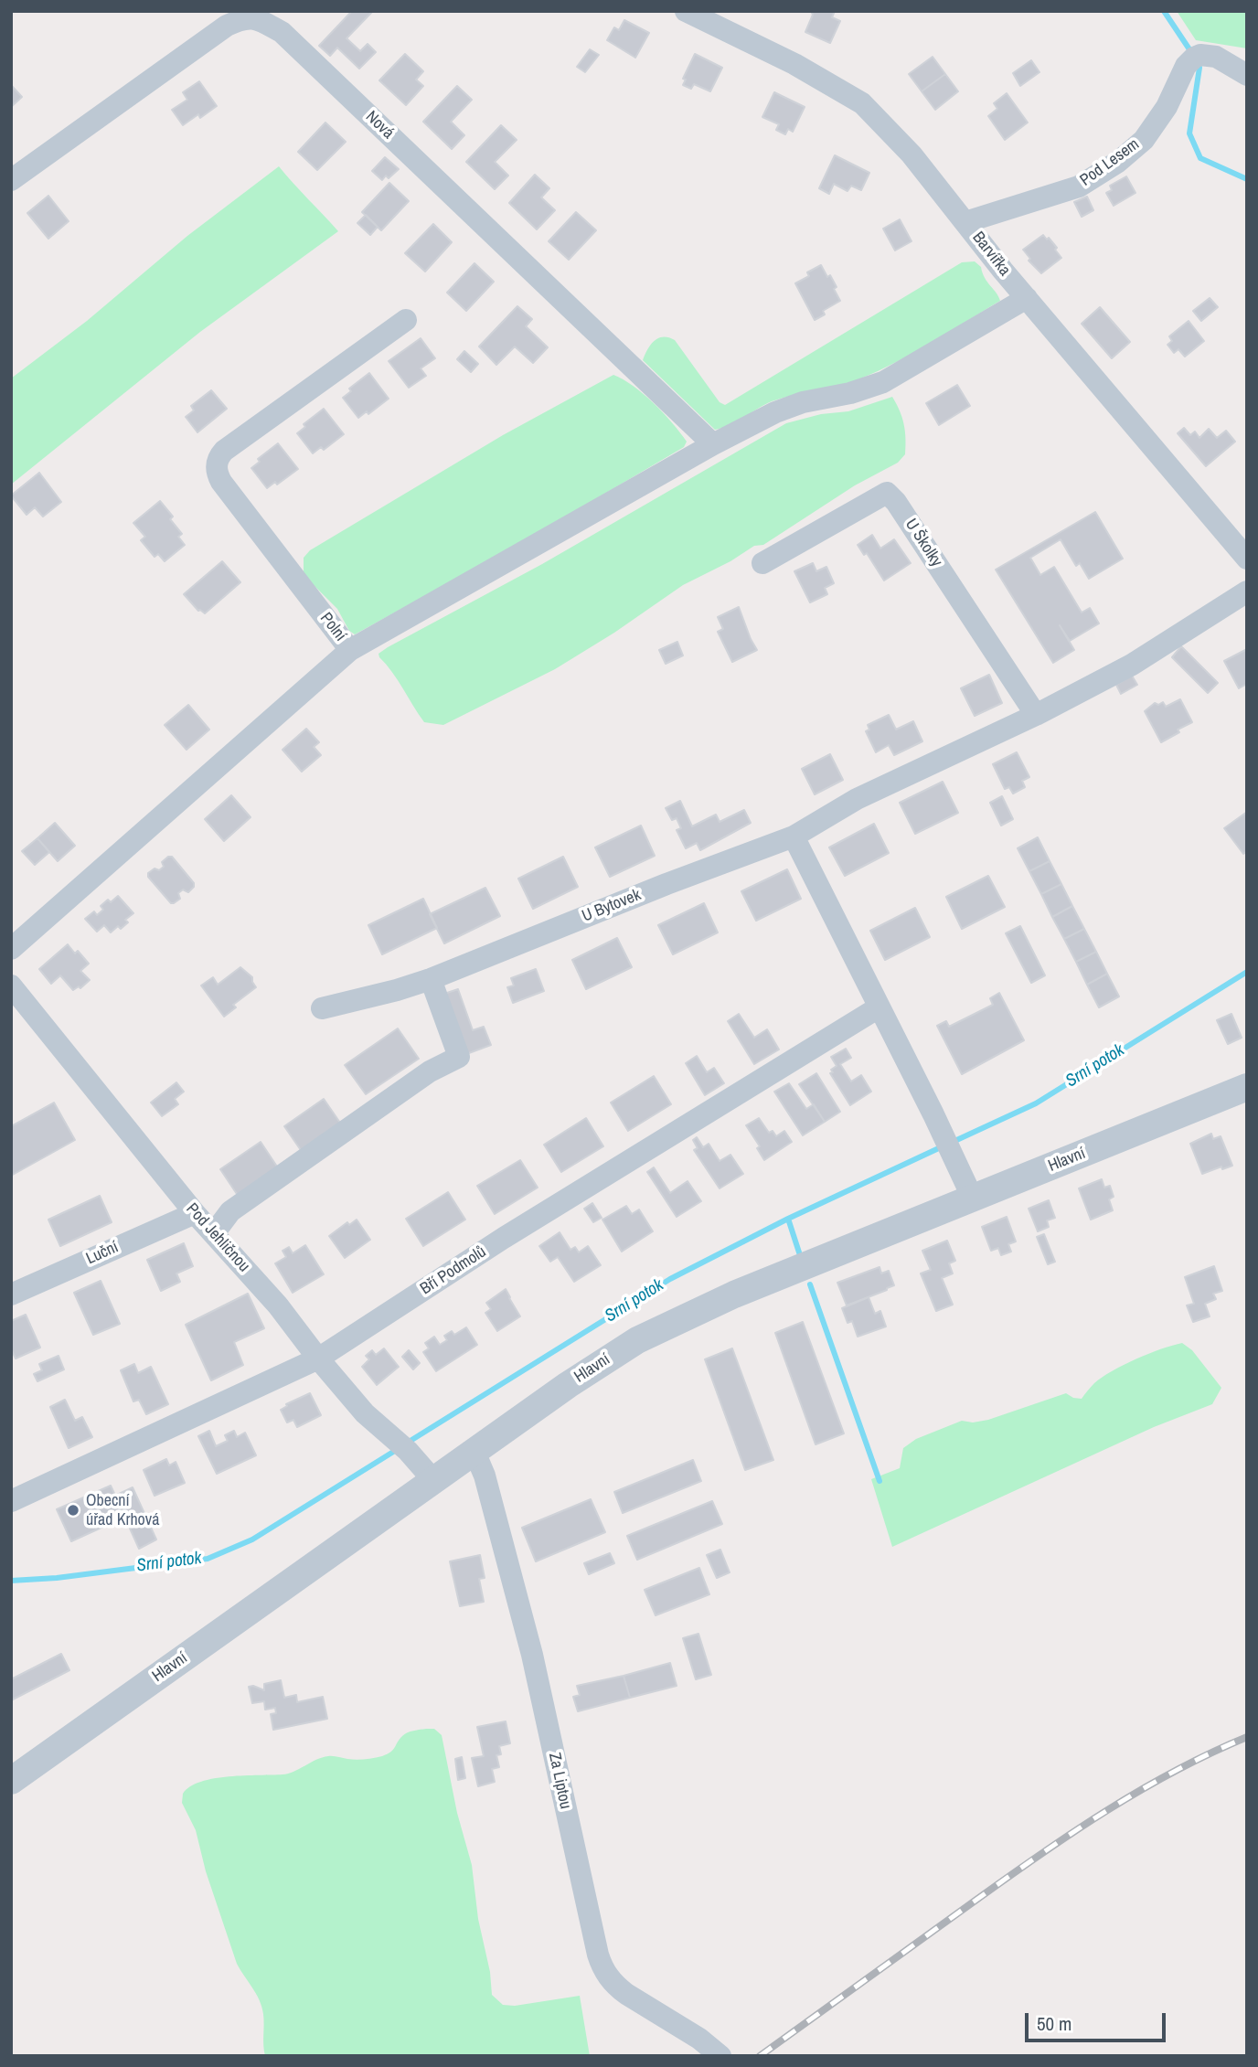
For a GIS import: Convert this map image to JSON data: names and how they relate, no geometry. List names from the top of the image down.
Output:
{
  "streets": {
    "street": [
      "Nová",
      "Pod Lesem",
      "Barvířka",
      "U Školky",
      "Polní",
      "U Bytovek",
      "Hlavní",
      "Pod Jehličnou",
      "Luční",
      "Bří Podmolů",
      "Za Liptou"
    ]
  },
  "crossings": [
    ["Pod Lesem", "Barvířka"],
    ["Hlavní", "Pod Jehličnou"],
    ["Hlavní", "Za Liptou"],
    ["Pod Jehličnou", "Luční"],
    ["Pod Jehličnou", "Bří Podmolů"]
  ],
  "water": ["Srní potok"],
  "places": ["Obecní úřad Krhová"],
  "scale_bar": "50 m"
}
